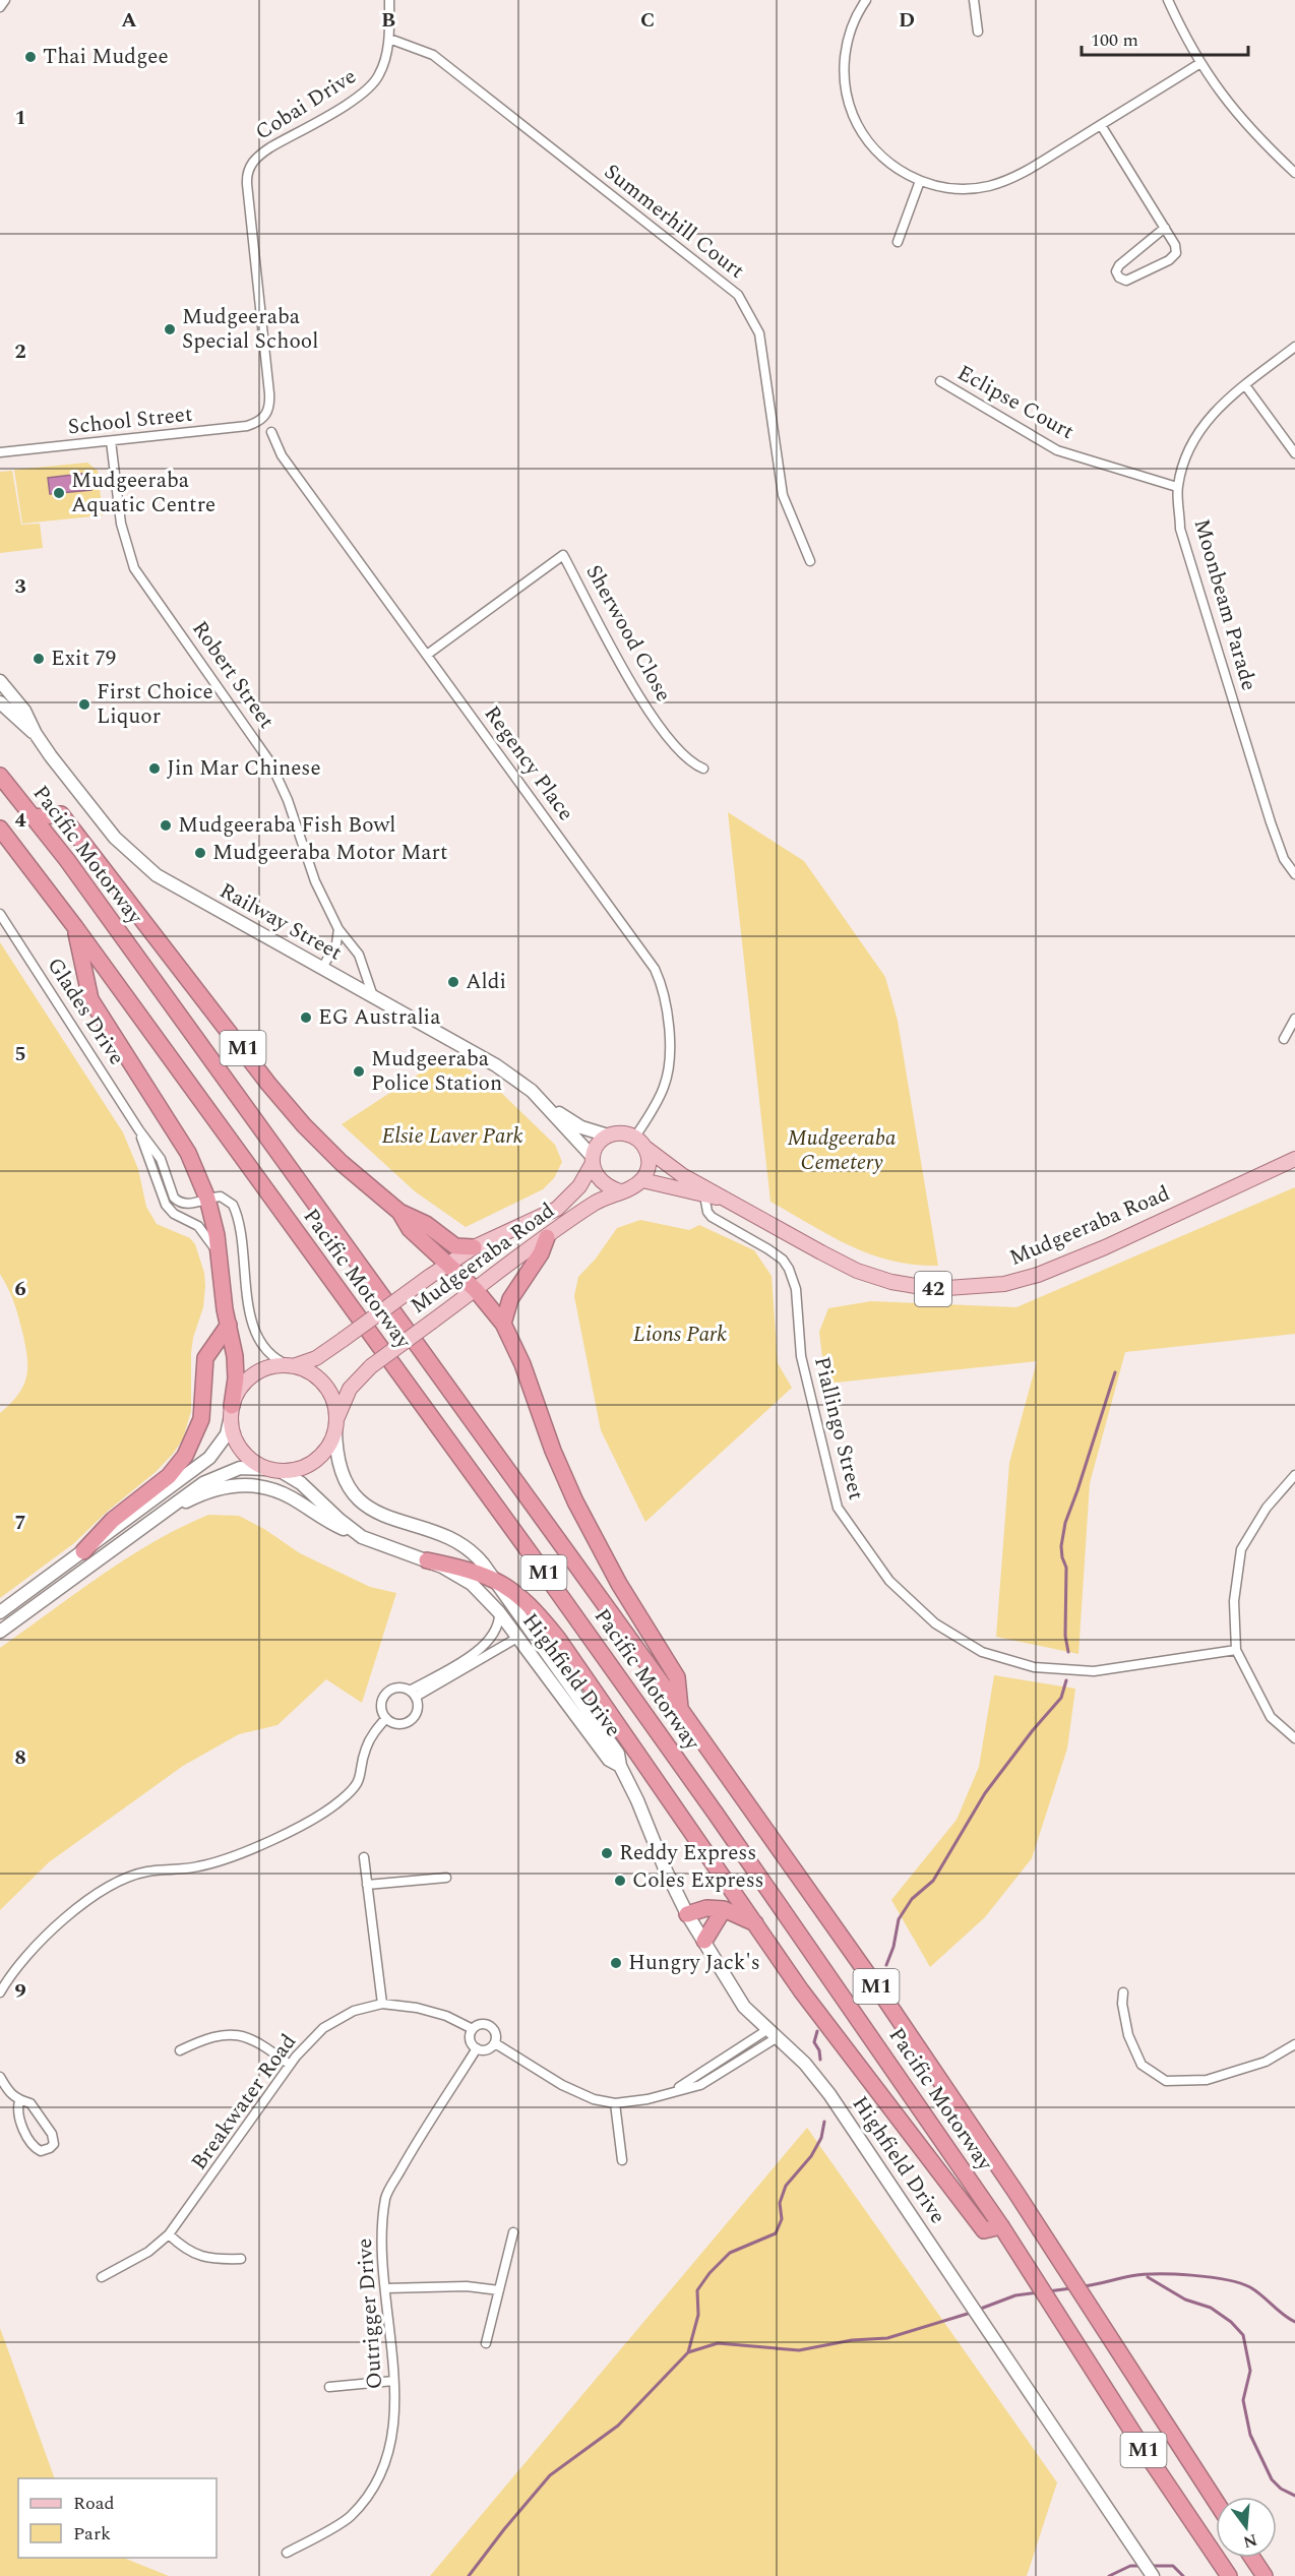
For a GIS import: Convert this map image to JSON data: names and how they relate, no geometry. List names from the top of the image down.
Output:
{
  "streets": {
    "highway": ["Pacific Motorway", "M1"],
    "main road": ["Mudgeeraba Road", "42"],
    "street": [
      "Cobai Drive",
      "Summerhill Court",
      "Eclipse Court",
      "School Street",
      "Moonbeam Parade",
      "Sherwood Close",
      "Robert Street",
      "Regency Place",
      "Railway Street",
      "Glades Drive",
      "Piallingo Street",
      "Highfield Drive",
      "Breakwater Road",
      "Outrigger Drive"
    ]
  },
  "crossings": [
    ["Cobai Drive", "Summerhill Court"],
    ["Cobai Drive", "School Street"],
    ["Eclipse Court", "Moonbeam Parade"],
    ["School Street", "Robert Street"],
    ["Sherwood Close", "Regency Place"],
    ["Robert Street", "Railway Street"],
    ["Regency Place", "Railway Street"],
    ["Regency Place", "Mudgeeraba Road"],
    ["Pacific Motorway", "M1"],
    ["Railway Street", "Mudgeeraba Road"],
    ["Glades Drive", "M1"],
    ["M1", "Mudgeeraba Road"],
    ["M1", "Highfield Drive"],
    ["Mudgeeraba Road", "Piallingo Street"],
    ["Mudgeeraba Road", "Highfield Drive"],
    ["Highfield Drive", "Breakwater Road"],
    ["Breakwater Road", "Outrigger Drive"]
  ],
  "parks": ["Elsie Laver Park", "Mudgeeraba Cemetery", "Lions Park"],
  "places": [
    "Thai Mudgee",
    "Mudgeeraba Special School",
    "Mudgeeraba Aquatic Centre",
    "Exit 79",
    "First Choice Liquor",
    "Jin Mar Chinese",
    "Mudgeeraba Fish Bowl",
    "Mudgeeraba Motor Mart",
    "Aldi",
    "EG Australia",
    "Mudgeeraba Police Station",
    "Reddy Express",
    "Coles Express",
    "Hungry Jack's"
  ],
  "legend": ["Road", "Park"],
  "scale_bar": "100 m",
  "north": "bottom",
  "grid": {
    "columns": [
      "A",
      "B",
      "C",
      "D"
    ],
    "rows": [
      "1",
      "2",
      "3",
      "4",
      "5",
      "6",
      "7",
      "8",
      "9"
    ]
  }
}
